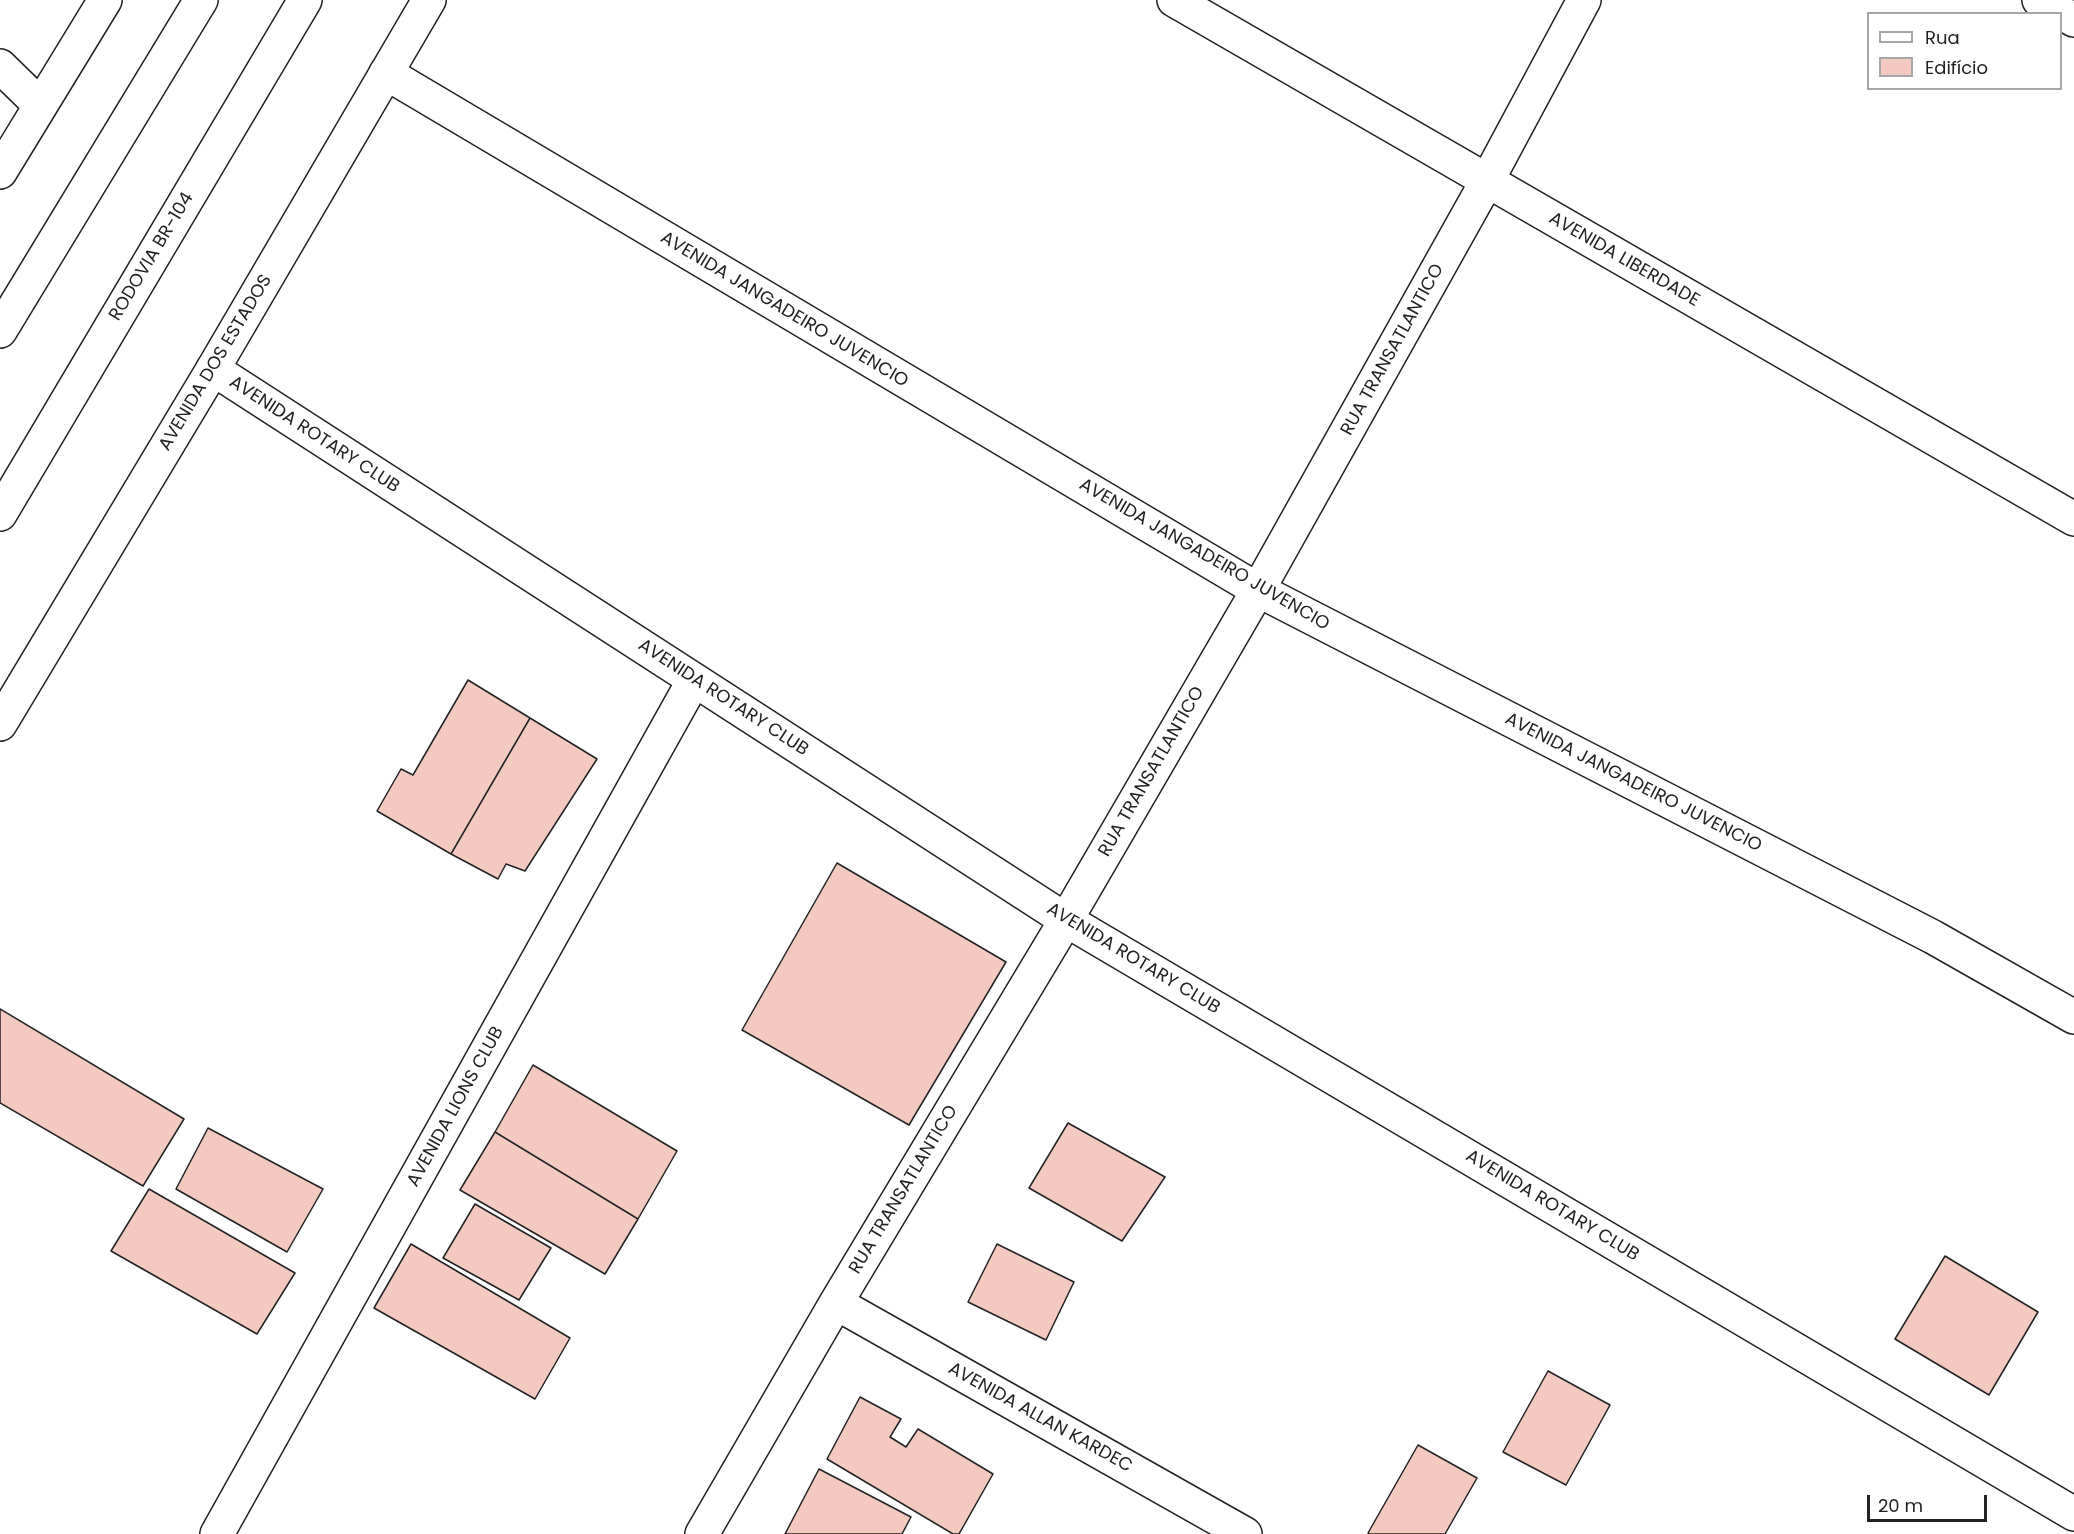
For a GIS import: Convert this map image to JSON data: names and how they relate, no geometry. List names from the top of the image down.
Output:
{
  "streets": {
    "main road": [
      "RODOVIA BR-104",
      "AVENIDA LIBERDADE",
      "AVENIDA JANGADEIRO JUVENCIO",
      "RUA TRANSATLANTICO",
      "AVENIDA DOS ESTADOS",
      "AVENIDA ROTARY CLUB",
      "AVENIDA LIONS CLUB",
      "AVENIDA ALLAN KARDEC"
    ]
  },
  "crossings": [
    ["AVENIDA LIBERDADE", "RUA TRANSATLANTICO"],
    ["AVENIDA JANGADEIRO JUVENCIO", "RUA TRANSATLANTICO"],
    ["AVENIDA JANGADEIRO JUVENCIO", "AVENIDA DOS ESTADOS"],
    ["RUA TRANSATLANTICO", "AVENIDA ROTARY CLUB"],
    ["RUA TRANSATLANTICO", "AVENIDA ALLAN KARDEC"],
    ["AVENIDA DOS ESTADOS", "AVENIDA ROTARY CLUB"],
    ["AVENIDA ROTARY CLUB", "AVENIDA LIONS CLUB"]
  ],
  "legend": ["Rua", "Edifício"],
  "scale_bar": "20 m"
}
